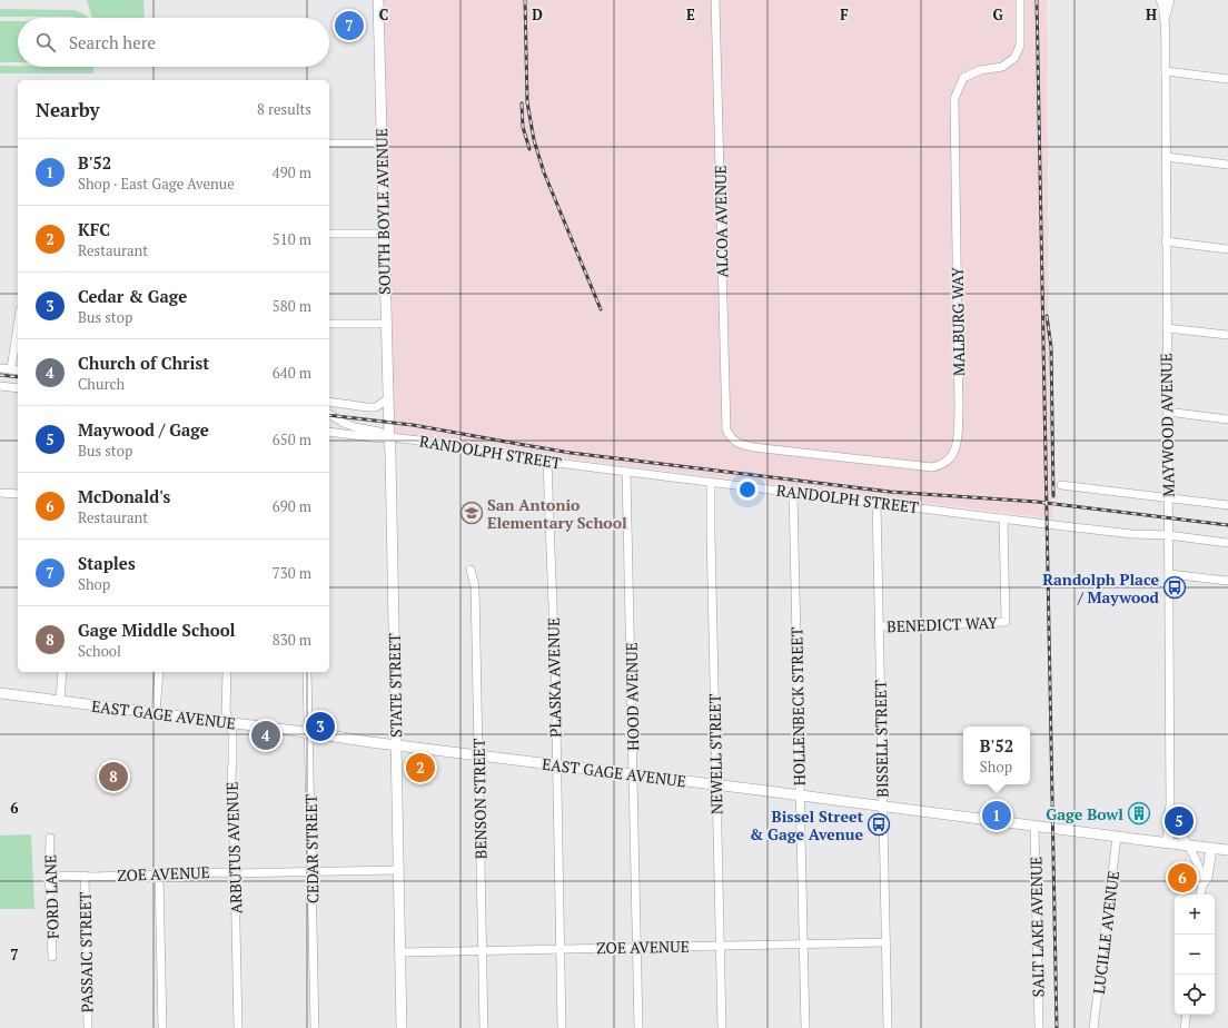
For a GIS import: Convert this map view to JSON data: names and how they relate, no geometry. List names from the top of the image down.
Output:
{
  "streets": {
    "main road": ["SOUTH BOYLE AVENUE", "STATE STREET", "EAST GAGE AVENUE"],
    "street": [
      "ALCOA AVENUE",
      "MALBURG WAY",
      "MAYWOOD AVENUE",
      "RANDOLPH STREET",
      "BENEDICT WAY",
      "PLASKA AVENUE",
      "HOOD AVENUE",
      "HOLLENBECK STREET",
      "BISSELL STREET",
      "NEWELL STREET",
      "BENSON STREET",
      "ARBUTUS AVENUE",
      "CEDAR STREET",
      "ZOE AVENUE",
      "FORD LANE",
      "SALT LAKE AVENUE",
      "LUCILLE AVENUE",
      "PASSAIC STREET"
    ]
  },
  "crossings": [
    ["SOUTH BOYLE AVENUE", "STATE STREET"],
    ["ALCOA AVENUE", "MALBURG WAY"],
    ["MAYWOOD AVENUE", "RANDOLPH STREET"],
    ["MAYWOOD AVENUE", "EAST GAGE AVENUE"],
    ["RANDOLPH STREET", "BENEDICT WAY"],
    ["RANDOLPH STREET", "PLASKA AVENUE"],
    ["RANDOLPH STREET", "STATE STREET"],
    ["RANDOLPH STREET", "HOOD AVENUE"],
    ["RANDOLPH STREET", "HOLLENBECK STREET"],
    ["RANDOLPH STREET", "BISSELL STREET"],
    ["RANDOLPH STREET", "NEWELL STREET"],
    ["BENEDICT WAY", "BISSELL STREET"],
    ["PLASKA AVENUE", "EAST GAGE AVENUE"],
    ["PLASKA AVENUE", "ZOE AVENUE"],
    ["STATE STREET", "EAST GAGE AVENUE"],
    ["STATE STREET", "ZOE AVENUE"],
    ["HOOD AVENUE", "EAST GAGE AVENUE"],
    ["HOOD AVENUE", "ZOE AVENUE"],
    ["HOLLENBECK STREET", "EAST GAGE AVENUE"],
    ["HOLLENBECK STREET", "ZOE AVENUE"],
    ["EAST GAGE AVENUE", "BISSELL STREET"],
    ["EAST GAGE AVENUE", "NEWELL STREET"],
    ["EAST GAGE AVENUE", "BENSON STREET"],
    ["EAST GAGE AVENUE", "ARBUTUS AVENUE"],
    ["EAST GAGE AVENUE", "CEDAR STREET"],
    ["EAST GAGE AVENUE", "SALT LAKE AVENUE"],
    ["EAST GAGE AVENUE", "LUCILLE AVENUE"],
    ["BISSELL STREET", "ZOE AVENUE"],
    ["NEWELL STREET", "ZOE AVENUE"],
    ["BENSON STREET", "ZOE AVENUE"],
    ["ARBUTUS AVENUE", "ZOE AVENUE"],
    ["CEDAR STREET", "ZOE AVENUE"],
    ["ZOE AVENUE", "FORD LANE"],
    ["ZOE AVENUE", "PASSAIC STREET"]
  ],
  "places": {
    "school or university": ["San Antonio Elementary School"],
    "bus stop": ["Randolph Place / Maywood", "Bissel Street & Gage Avenue"],
    "building": ["Gage Bowl"]
  },
  "page": {
    "pins": [
      "7",
      "3",
      "4",
      "2",
      "8",
      "1",
      "5",
      "6"
    ],
    "search": "Search here",
    "heading": ["Nearby", "8 results"],
    "list": [
      {
        "mark": "1",
        "name": "B'52",
        "note": "Shop · East Gage Avenue",
        "value": "490 m"
      },
      {
        "mark": "2",
        "name": "KFC",
        "note": "Restaurant",
        "value": "510 m"
      },
      {
        "mark": "3",
        "name": "Cedar & Gage",
        "note": "Bus stop",
        "value": "580 m"
      },
      {
        "mark": "4",
        "name": "Church of Christ",
        "note": "Church",
        "value": "640 m"
      },
      {
        "mark": "5",
        "name": "Maywood / Gage",
        "note": "Bus stop",
        "value": "650 m"
      },
      {
        "mark": "6",
        "name": "McDonald's",
        "note": "Restaurant",
        "value": "690 m"
      },
      {
        "mark": "7",
        "name": "Staples",
        "note": "Shop",
        "value": "730 m"
      },
      {
        "mark": "8",
        "name": "Gage Middle School",
        "note": "School",
        "value": "830 m"
      }
    ],
    "popup": ["B'52", "Shop"],
    "map_buttons": ["+", "−"]
  },
  "grid": {
    "columns": [
      "C",
      "D",
      "E",
      "F",
      "G",
      "H"
    ],
    "rows": ["6", "7"]
  }
}
